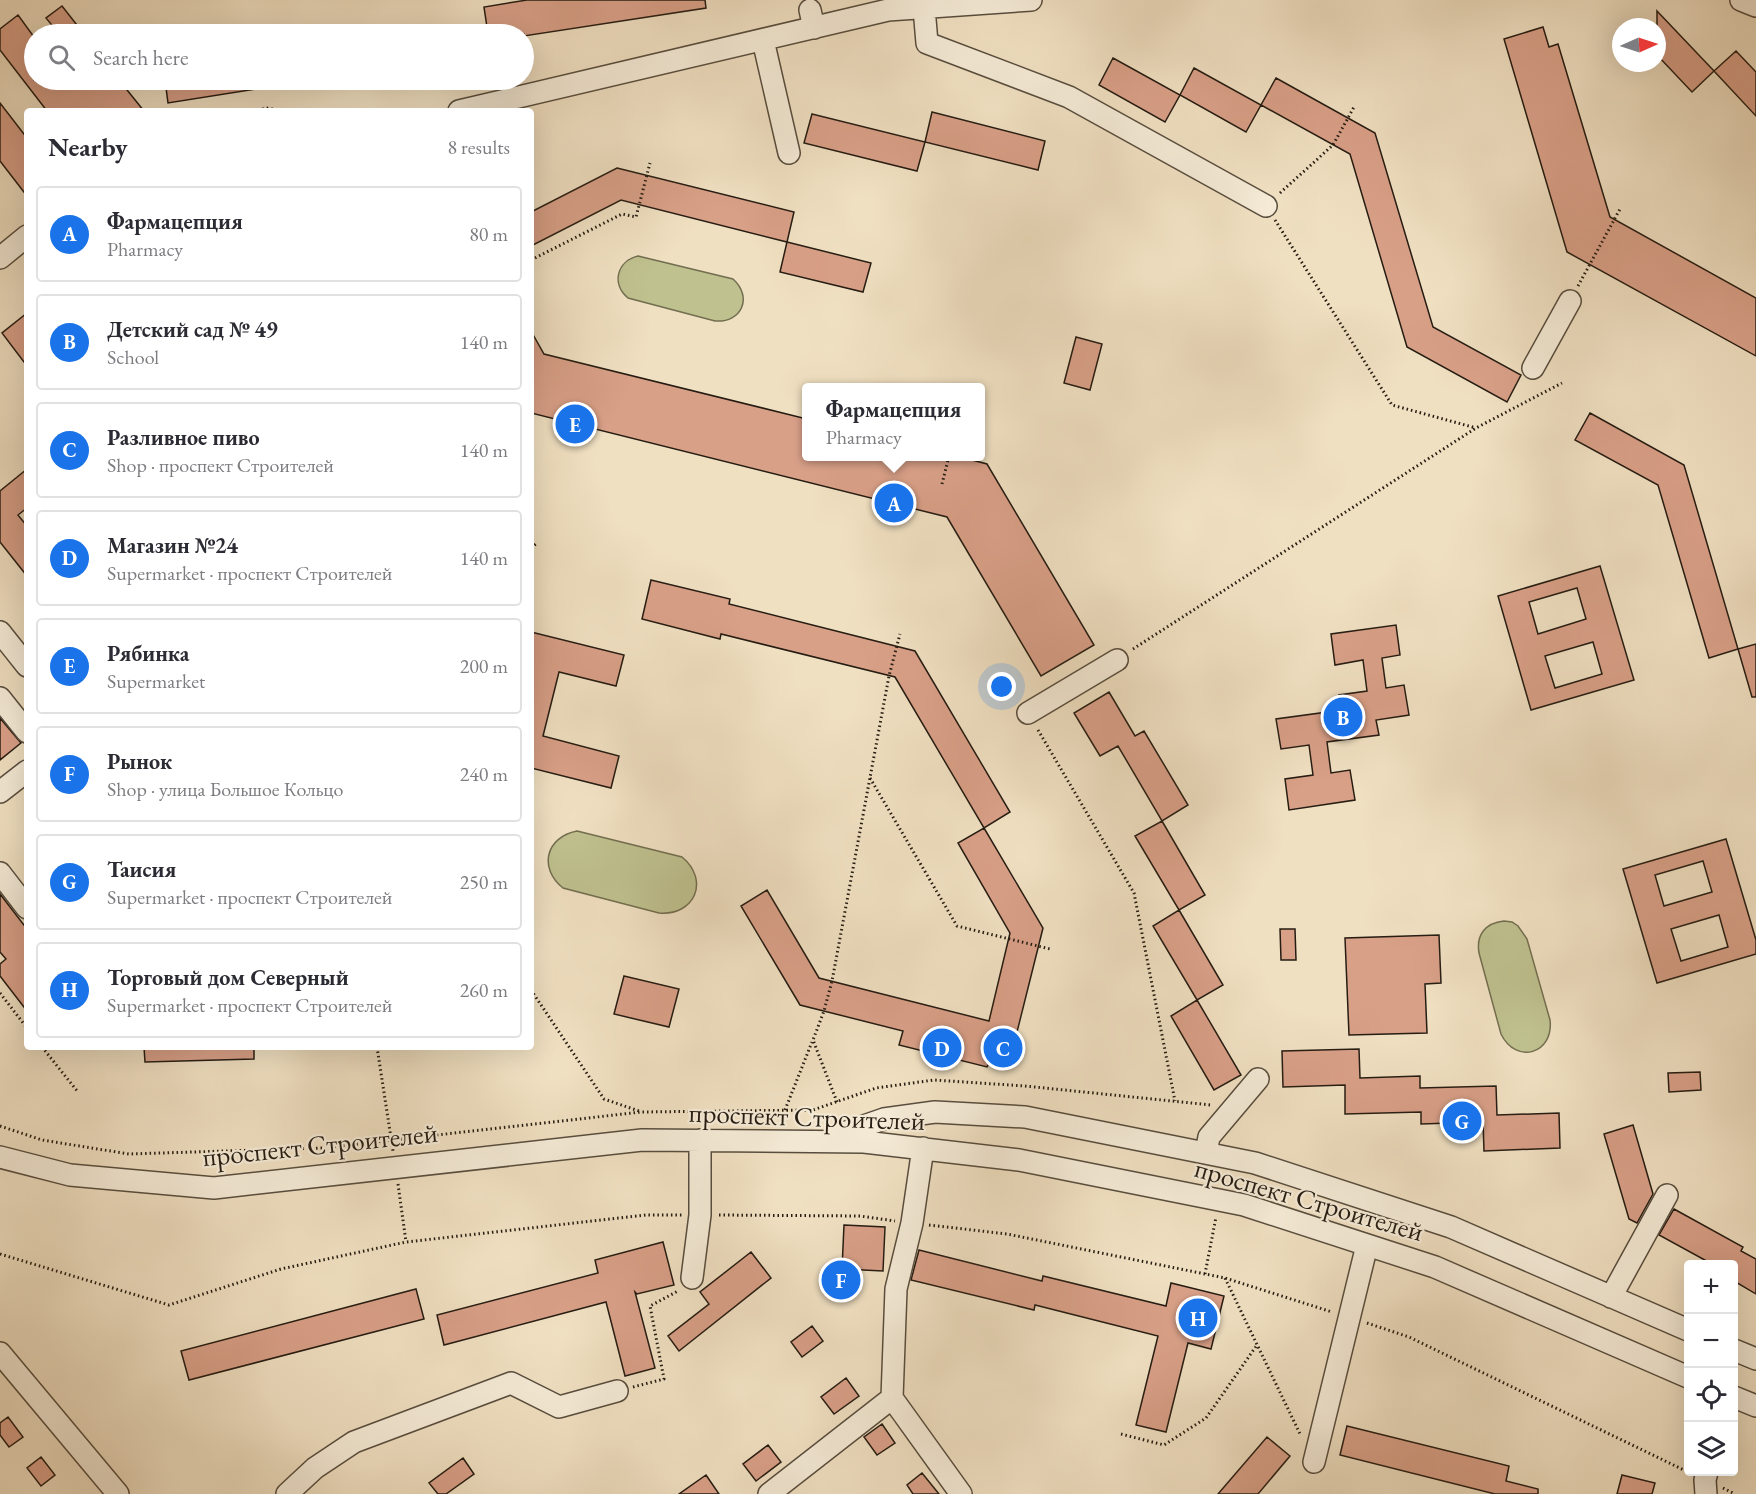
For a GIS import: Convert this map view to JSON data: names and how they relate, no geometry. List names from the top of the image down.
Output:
{
  "streets": {
    "street": ["проспект Строителей"]
  },
  "north": "right",
  "page": {
    "search": "Search here",
    "heading": ["Nearby", "8 results"],
    "list": [
      {
        "mark": "A",
        "name": "Фармацепция",
        "note": "Pharmacy",
        "value": "80 m"
      },
      {
        "mark": "B",
        "name": "Детский сад № 49",
        "note": "School",
        "value": "140 m"
      },
      {
        "mark": "C",
        "name": "Разливное пиво",
        "note": "Shop · проспект Строителей",
        "value": "140 m"
      },
      {
        "mark": "D",
        "name": "Магазин №24",
        "note": "Supermarket · проспект Строителей",
        "value": "140 m"
      },
      {
        "mark": "E",
        "name": "Рябинка",
        "note": "Supermarket",
        "value": "200 m"
      },
      {
        "mark": "F",
        "name": "Рынок",
        "note": "Shop · улица Большое Кольцо",
        "value": "240 m"
      },
      {
        "mark": "G",
        "name": "Таисия",
        "note": "Supermarket · проспект Строителей",
        "value": "250 m"
      },
      {
        "mark": "H",
        "name": "Торговый дом Северный",
        "note": "Supermarket · проспект Строителей",
        "value": "260 m"
      }
    ],
    "popup": ["Фармацепция", "Pharmacy"],
    "pins": [
      "E",
      "A",
      "B",
      "C",
      "D",
      "G",
      "F",
      "H"
    ],
    "map_buttons": ["+", "−"]
  }
}
